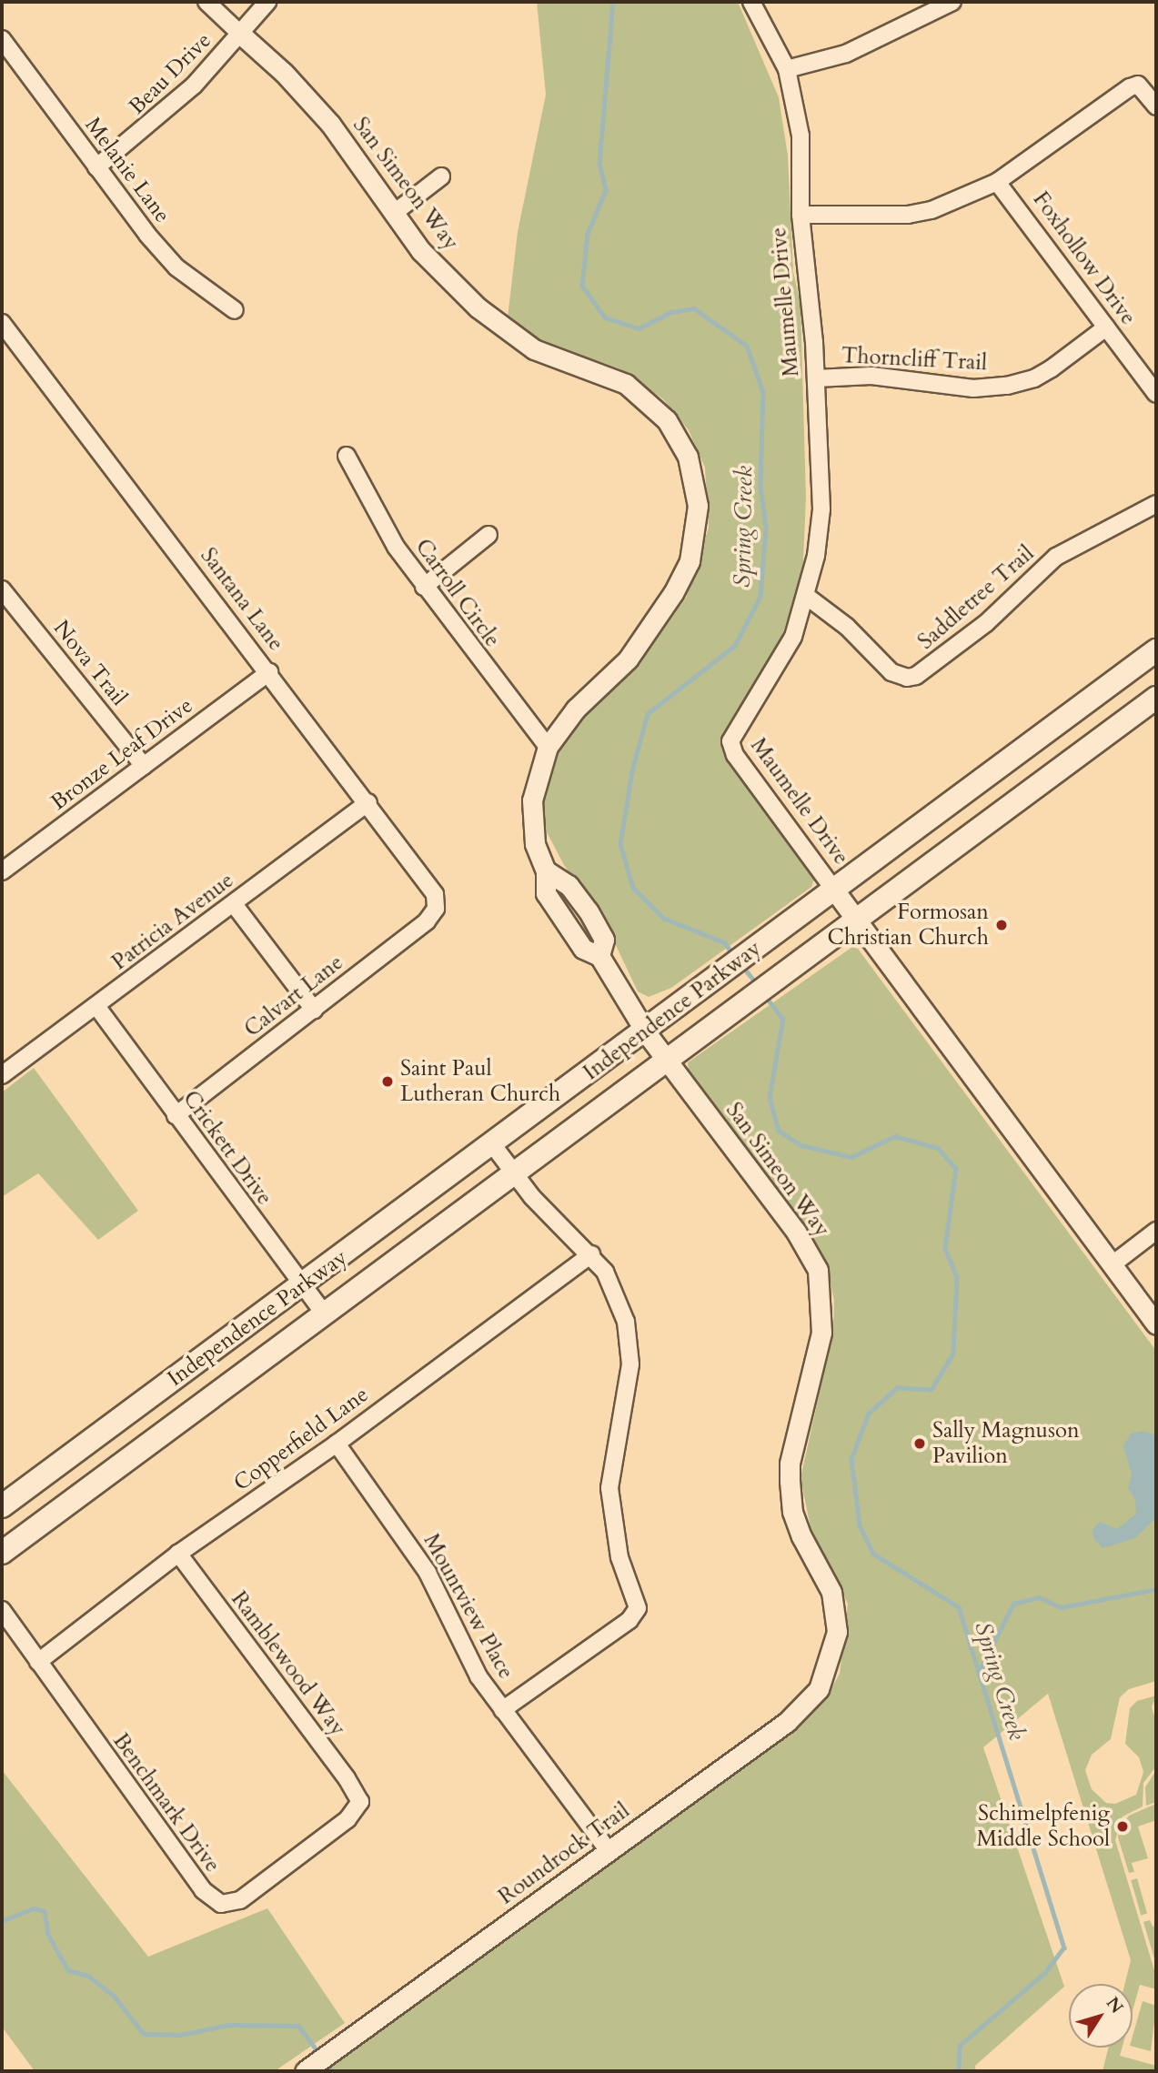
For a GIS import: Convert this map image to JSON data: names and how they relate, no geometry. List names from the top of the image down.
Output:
{
  "streets": {
    "main road": ["Independence Parkway"],
    "street": [
      "Beau Drive",
      "Melanie Lane",
      "San Simeon Way",
      "Foxhollow Drive",
      "Maumelle Drive",
      "Thorncliff Trail",
      "Carroll Circle",
      "Saddletree Trail",
      "Santana Lane",
      "Nova Trail",
      "Bronze Leaf Drive",
      "Patricia Avenue",
      "Calvart Lane",
      "Crickett Drive",
      "Copperfield Lane",
      "Mountview Place",
      "Ramblewood Way",
      "Benchmark Drive",
      "Roundrock Trail"
    ]
  },
  "crossings": [
    ["Beau Drive", "Melanie Lane"],
    ["Beau Drive", "San Simeon Way"],
    ["San Simeon Way", "Carroll Circle"],
    ["San Simeon Way", "Independence Parkway"],
    ["San Simeon Way", "Roundrock Trail"],
    ["Foxhollow Drive", "Thorncliff Trail"],
    ["Maumelle Drive", "Thorncliff Trail"],
    ["Maumelle Drive", "Saddletree Trail"],
    ["Maumelle Drive", "Independence Parkway"],
    ["Santana Lane", "Bronze Leaf Drive"],
    ["Santana Lane", "Patricia Avenue"],
    ["Santana Lane", "Calvart Lane"],
    ["Nova Trail", "Bronze Leaf Drive"],
    ["Patricia Avenue", "Crickett Drive"],
    ["Calvart Lane", "Crickett Drive"],
    ["Independence Parkway", "Crickett Drive"],
    ["Copperfield Lane", "Mountview Place"],
    ["Copperfield Lane", "Ramblewood Way"],
    ["Copperfield Lane", "Benchmark Drive"],
    ["Mountview Place", "Roundrock Trail"],
    ["Ramblewood Way", "Benchmark Drive"]
  ],
  "water": ["Spring Creek"],
  "places": [
    "Formosan Christian Church",
    "Saint Paul Lutheran Church",
    "Sally Magnuson Pavilion",
    "Schimelpfenig Middle School"
  ],
  "north": "top right"
}
